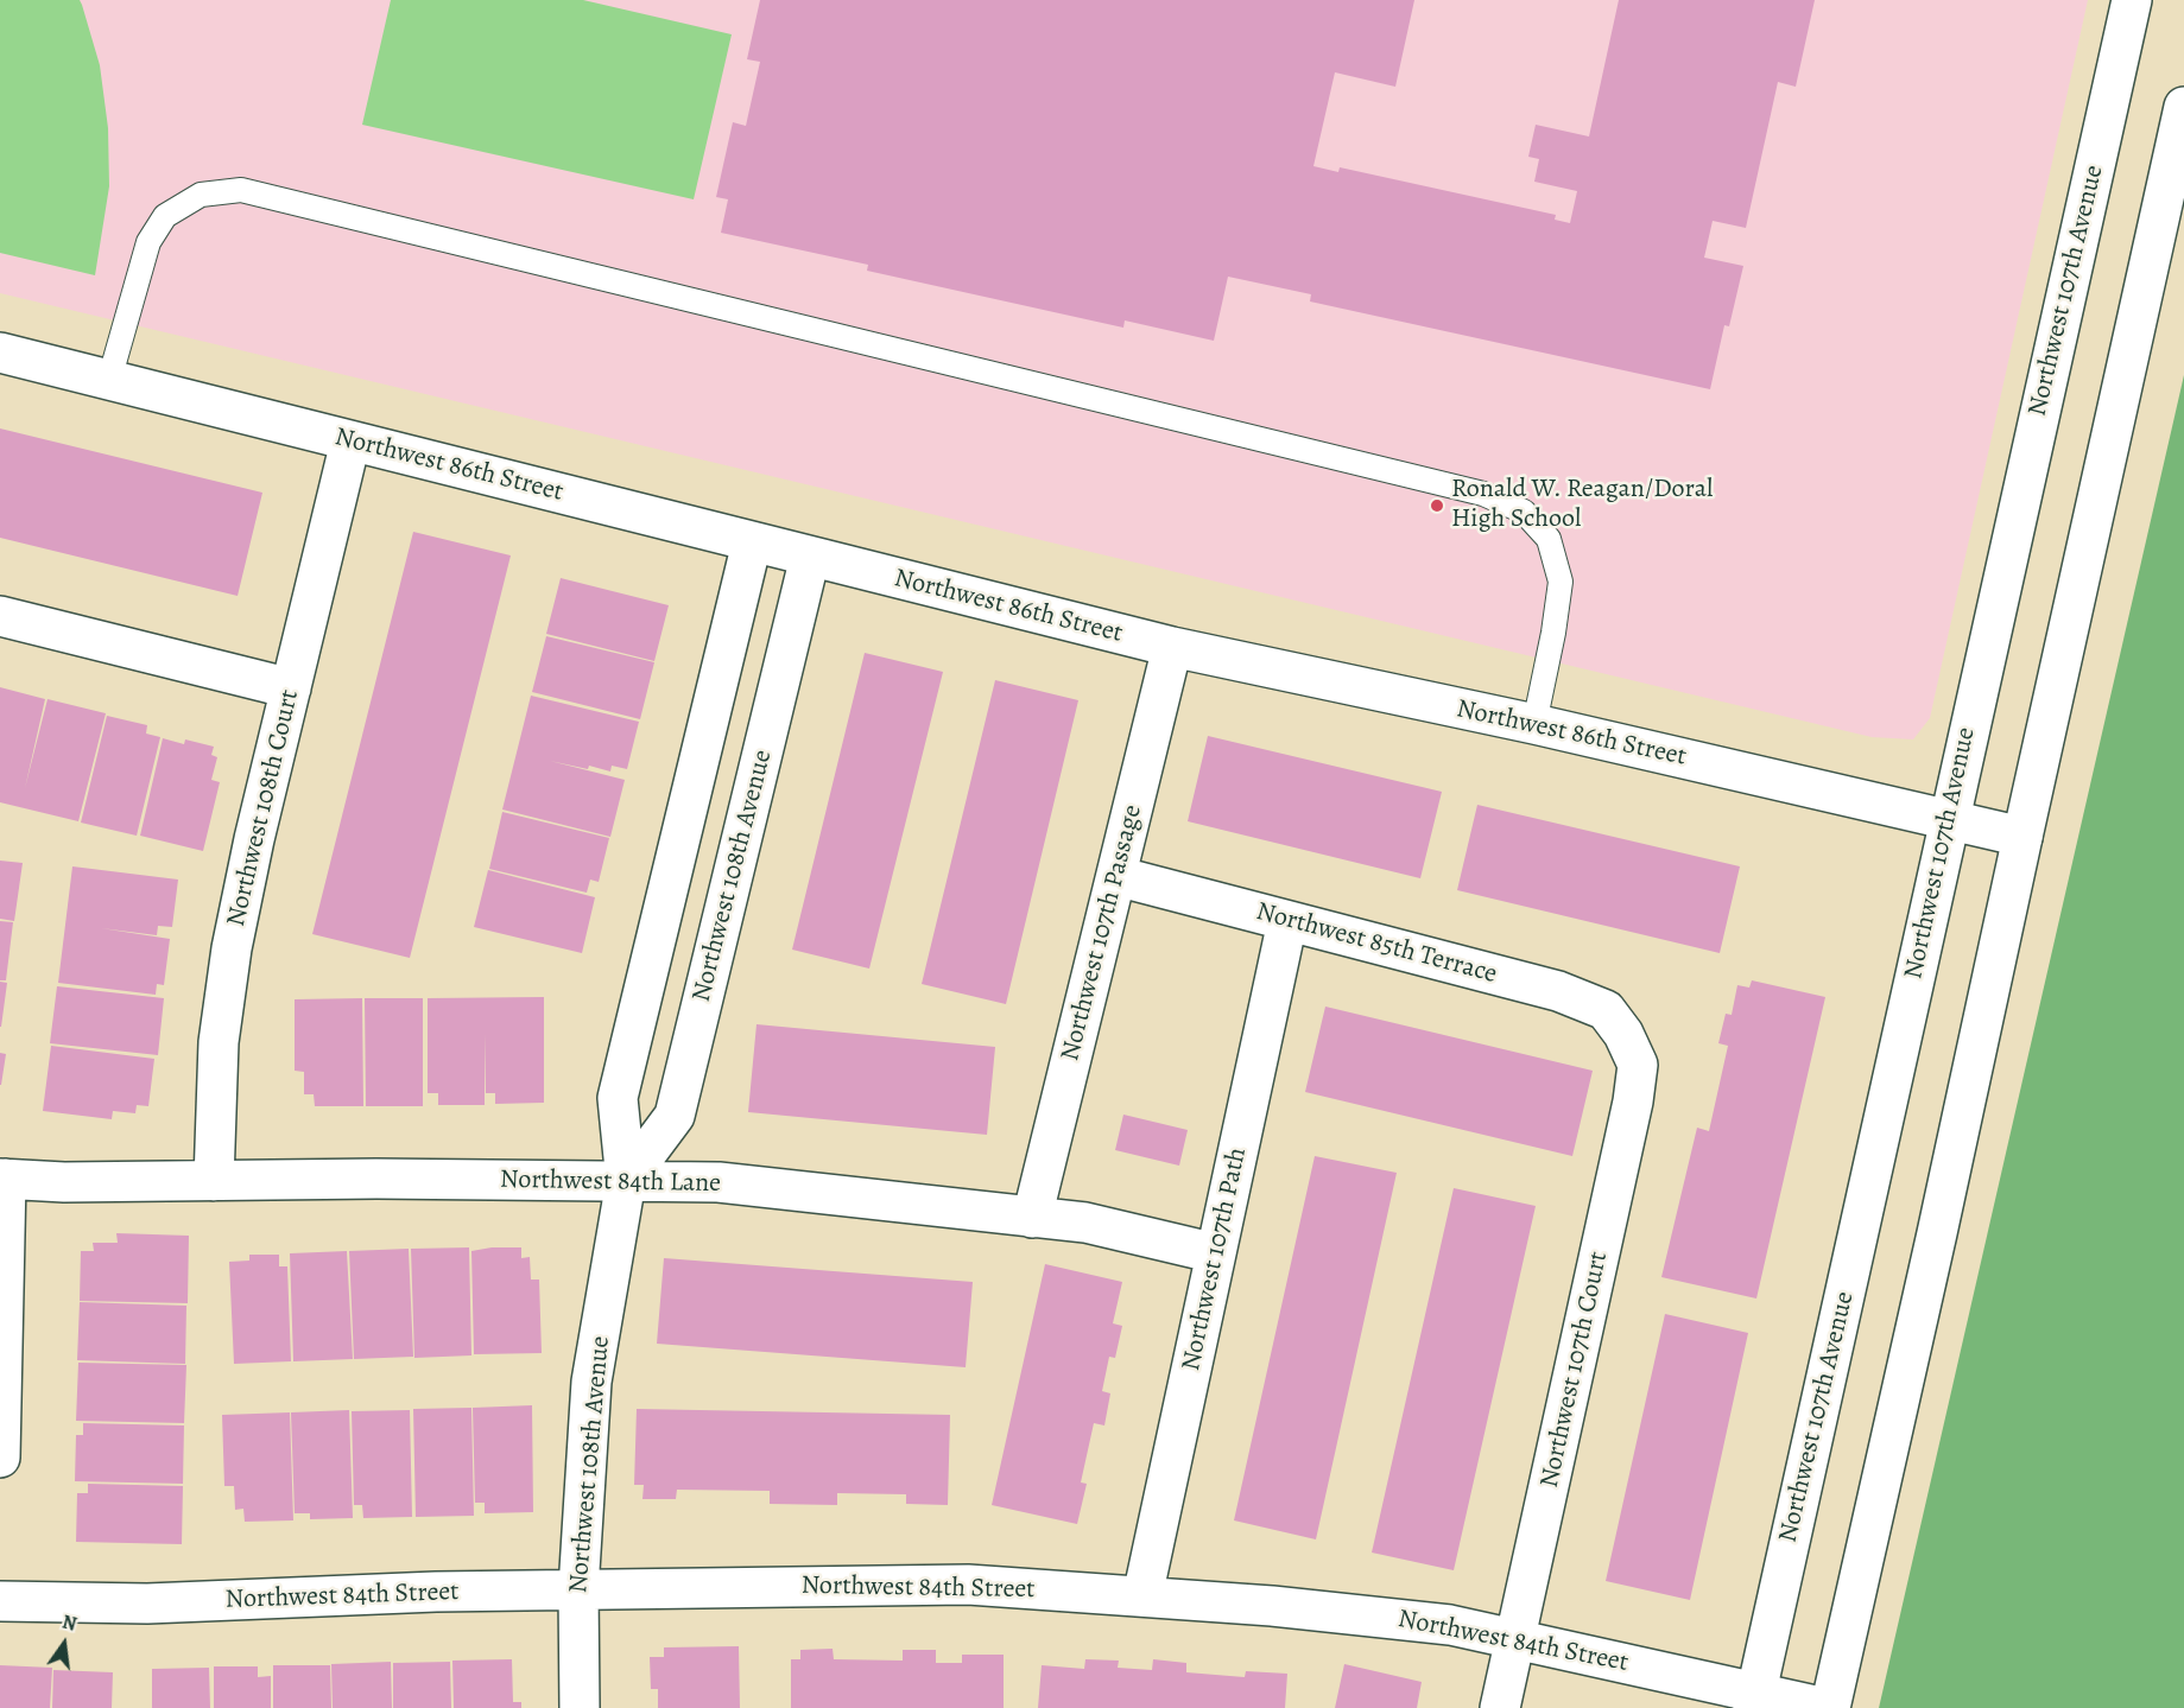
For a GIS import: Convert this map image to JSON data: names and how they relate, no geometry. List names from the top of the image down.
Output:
{
  "streets": {
    "street": [
      "Northwest 107th Avenue",
      "Northwest 86th Street",
      "Northwest 108th Court",
      "Northwest 108th Avenue",
      "Northwest 107th Passage",
      "Northwest 85th Terrace",
      "Northwest 84th Lane",
      "Northwest 107th Path",
      "Northwest 107th Court",
      "Northwest 84th Street"
    ]
  },
  "crossings": [
    ["Northwest 107th Avenue", "Northwest 86th Street"],
    ["Northwest 107th Avenue", "Northwest 84th Street"],
    ["Northwest 86th Street", "Northwest 108th Court"],
    ["Northwest 86th Street", "Northwest 108th Avenue"],
    ["Northwest 86th Street", "Northwest 107th Passage"],
    ["Northwest 108th Court", "Northwest 84th Lane"],
    ["Northwest 108th Avenue", "Northwest 84th Lane"],
    ["Northwest 108th Avenue", "Northwest 84th Street"],
    ["Northwest 107th Passage", "Northwest 85th Terrace"],
    ["Northwest 107th Passage", "Northwest 84th Lane"],
    ["Northwest 85th Terrace", "Northwest 107th Path"],
    ["Northwest 85th Terrace", "Northwest 107th Court"],
    ["Northwest 84th Lane", "Northwest 107th Path"],
    ["Northwest 107th Path", "Northwest 84th Street"],
    ["Northwest 107th Court", "Northwest 84th Street"]
  ],
  "places": ["Ronald W. Reagan/Doral High School"],
  "north": "top"
}
